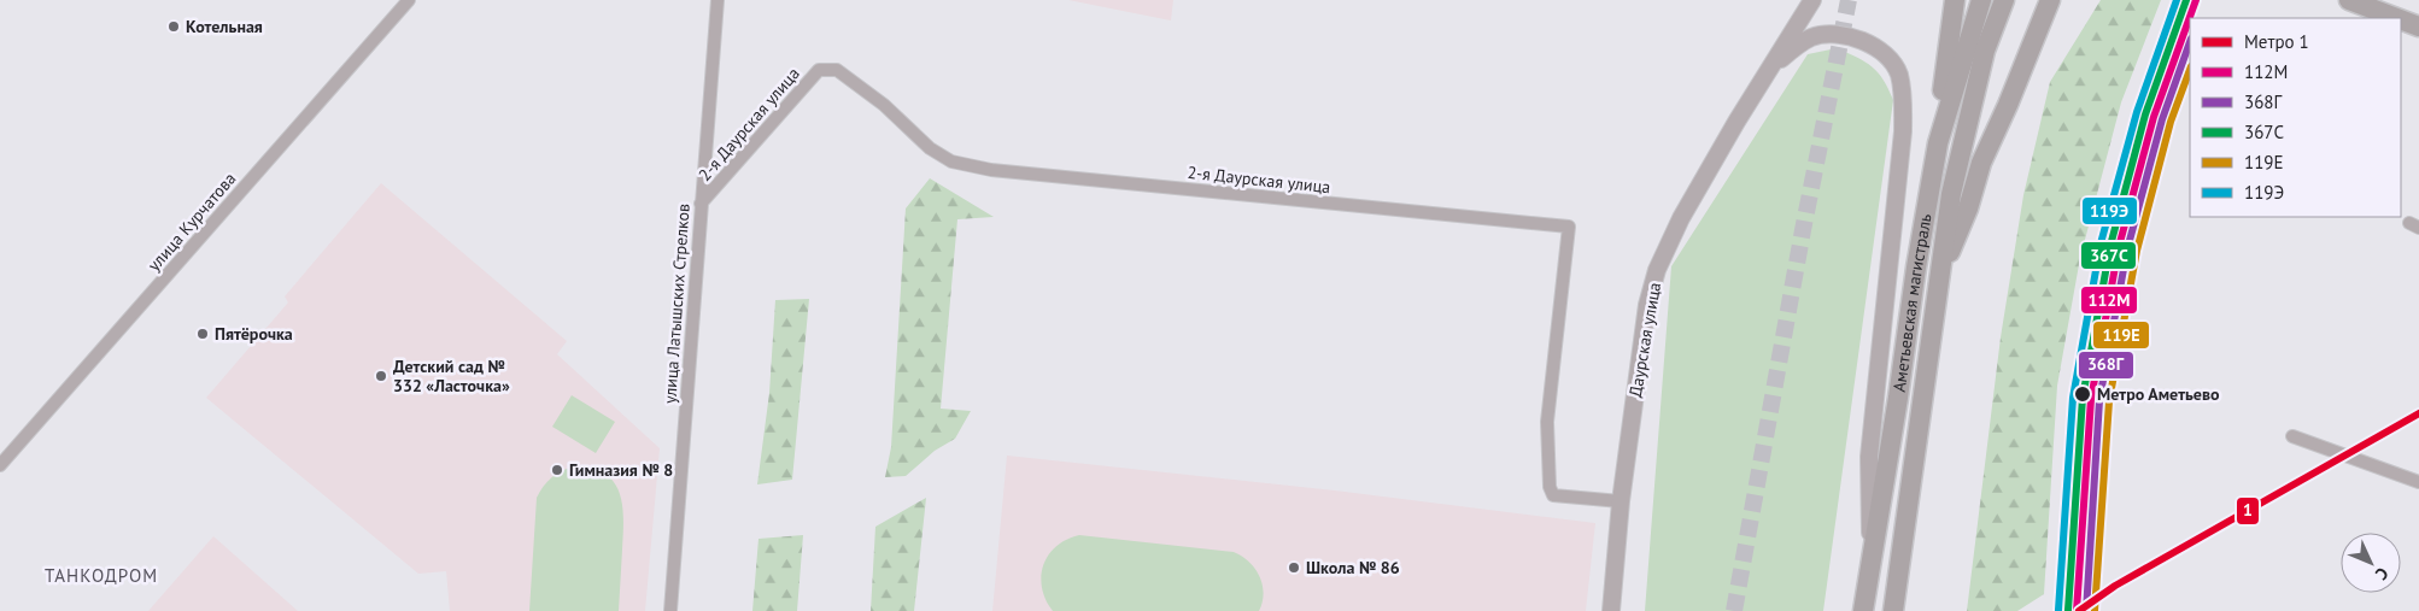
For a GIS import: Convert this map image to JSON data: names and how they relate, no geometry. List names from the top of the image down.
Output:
{
  "streets": {
    "main road": ["Аметьевская магистраль"],
    "street": [
      "2-я Даурская улица",
      "улица Курчатова",
      "улица Латышских Стрелков",
      "Даурская улица"
    ]
  },
  "crossings": [
    ["2-я Даурская улица", "улица Латышских Стрелков"],
    ["2-я Даурская улица", "Даурская улица"]
  ],
  "districts": ["ТАНКОДРОМ"],
  "places": [
    "Котельная",
    "Пятёрочка",
    "Детский сад № 332 «Ласточка»",
    "Метро Аметьево",
    "Гимназия № 8",
    "Школа № 86"
  ],
  "lines": [
    "transit line 112М",
    "transit line 367С",
    "transit line 119Э",
    "transit line 368Г",
    "transit line 119Е",
    "metro line 1"
  ],
  "legend": [
    "Метро 1",
    "112М",
    "368Г",
    "367С",
    "119Е",
    "119Э"
  ],
  "north": "bottom right"
}
